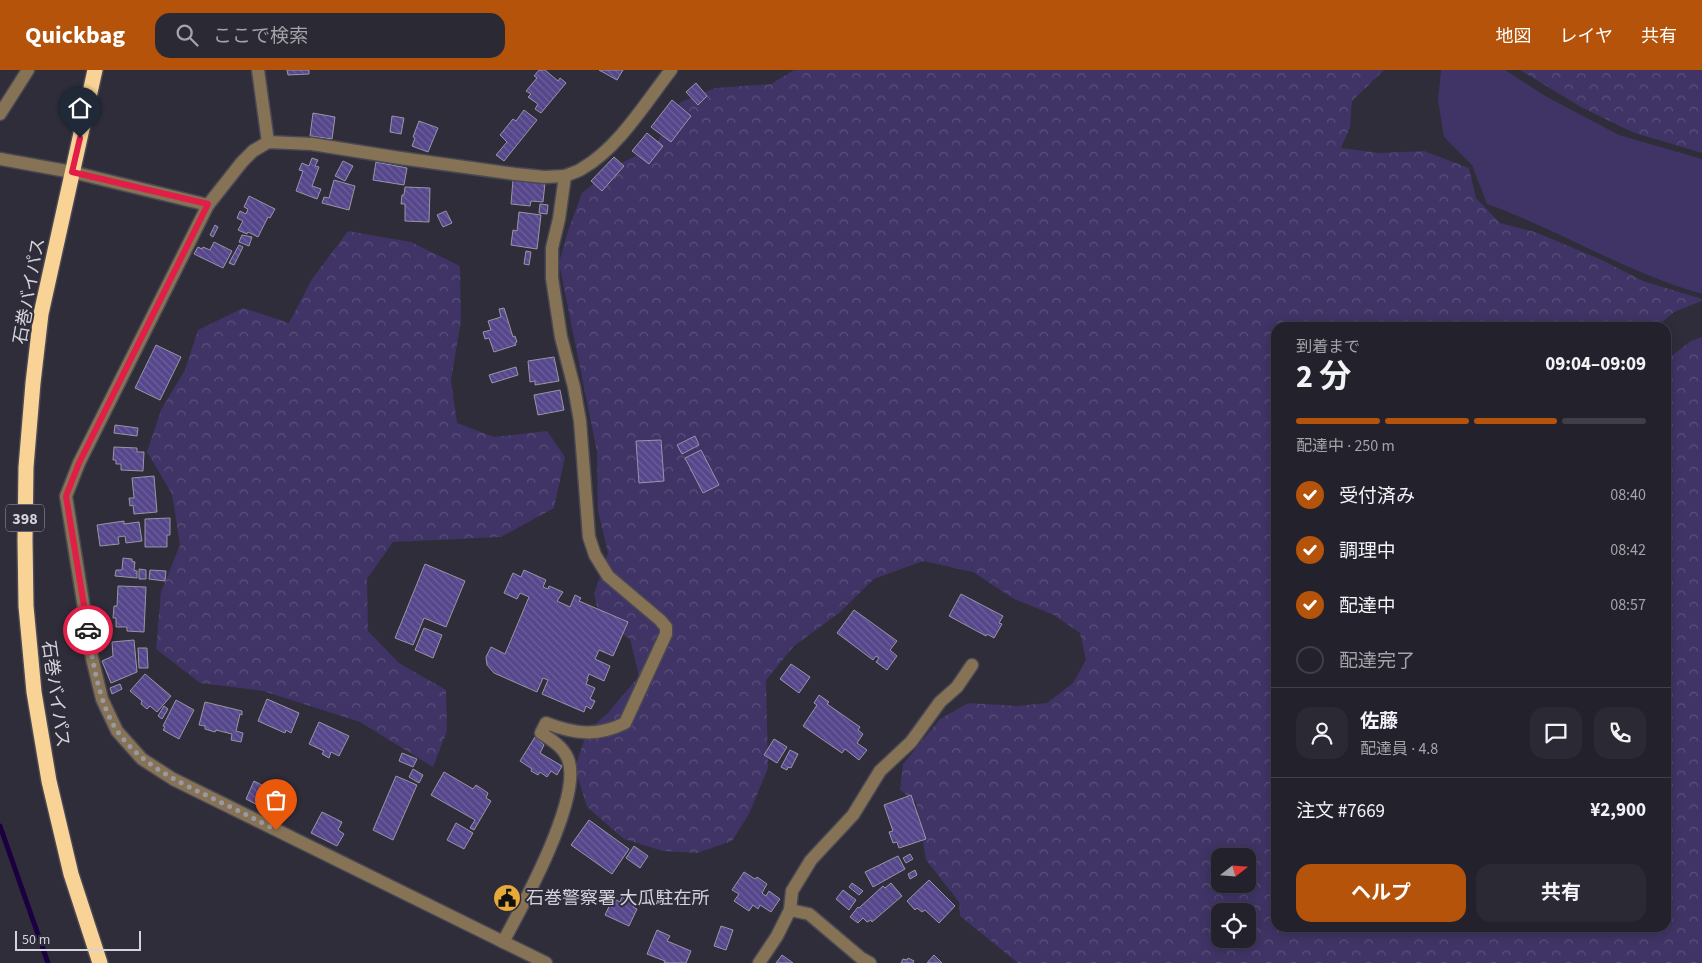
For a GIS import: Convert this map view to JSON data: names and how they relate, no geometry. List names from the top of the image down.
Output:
{
  "streets": {
    "highway": ["石巻バイパス", "398"]
  },
  "places": {
    "public building": ["石巻警察署 大瓜駐在所"]
  },
  "scale_bar": "50 m",
  "north": "right",
  "page": {
    "header": "Quickbag",
    "search": "ここで検索",
    "nav": ["地図", "レイヤ", "共有"],
    "heading": ["2 分", "到着まで", "09:04–09:09"],
    "panel": [
      "佐藤",
      "配達員 · 4.8",
      "注文 #7669",
      "¥2,900"
    ],
    "bar": "配達中 · 250 m",
    "list": [
      ["受付済み", "08:40"],
      ["調理中", "08:42"],
      ["配達中", "08:57"],
      "配達完了"
    ],
    "buttons": ["ヘルプ", "共有"],
    "scale": "50 m"
  }
}
